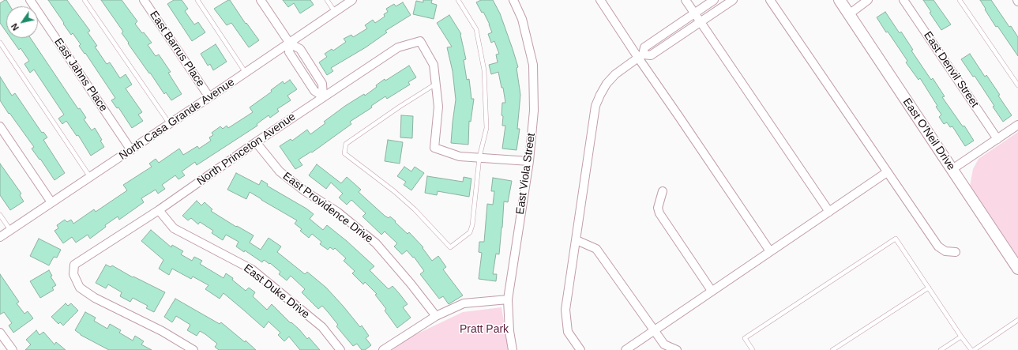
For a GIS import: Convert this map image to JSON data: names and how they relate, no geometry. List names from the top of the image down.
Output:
{
  "streets": {
    "street": [
      "East Barrus Place",
      "East Denvil Street",
      "East Jahns Place",
      "North Casa Grande Avenue",
      "East O'Neil Drive",
      "North Princeton Avenue",
      "East Viola Street",
      "East Providence Drive",
      "East Duke Drive"
    ]
  },
  "crossings": [
    ["East Barrus Place", "North Casa Grande Avenue"],
    ["East Jahns Place", "North Casa Grande Avenue"],
    ["North Princeton Avenue", "East Providence Drive"],
    ["North Princeton Avenue", "East Duke Drive"]
  ],
  "parks": ["Pratt Park"],
  "north": "bottom left"
}
